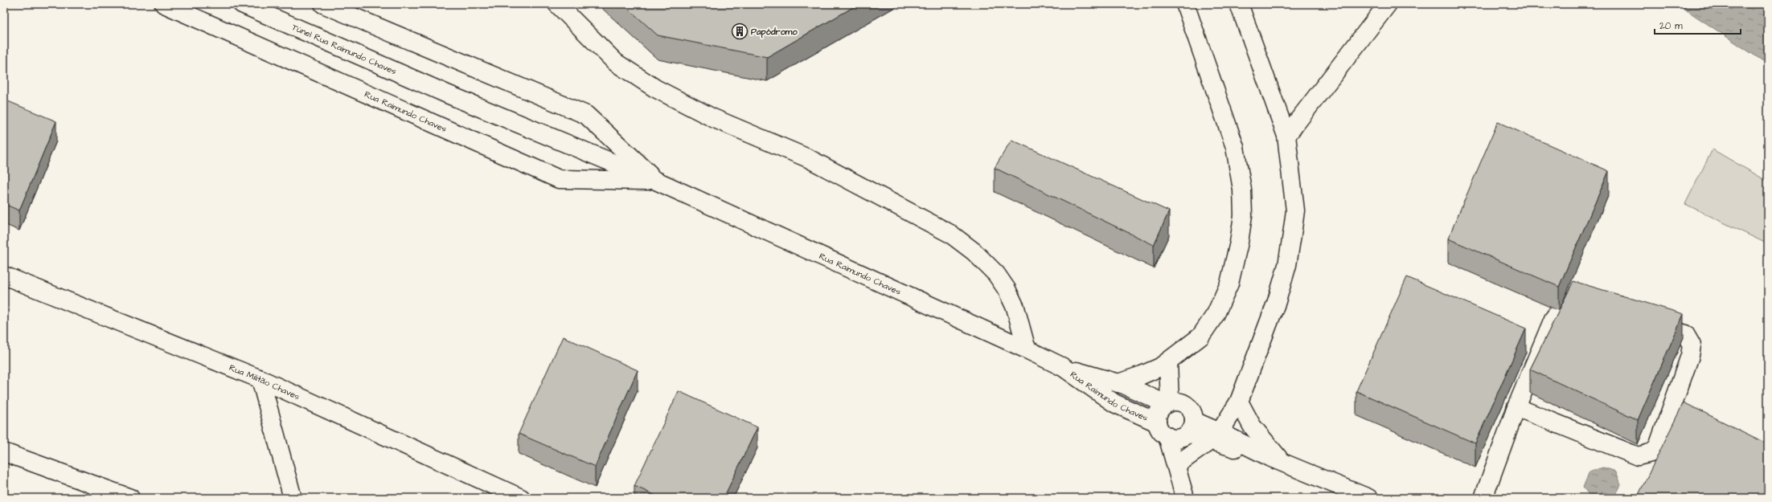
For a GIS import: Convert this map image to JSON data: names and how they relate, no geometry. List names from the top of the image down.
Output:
{
  "streets": {
    "main road": ["Túnel Rua Raimundo Chaves", "Rua Raimundo Chaves", "Rua Militão Chaves"]
  },
  "crossings": [
    ["Túnel Rua Raimundo Chaves", "Rua Raimundo Chaves"]
  ],
  "places": {
    "building": ["Papódromo"]
  },
  "scale_bar": "20 m"
}
